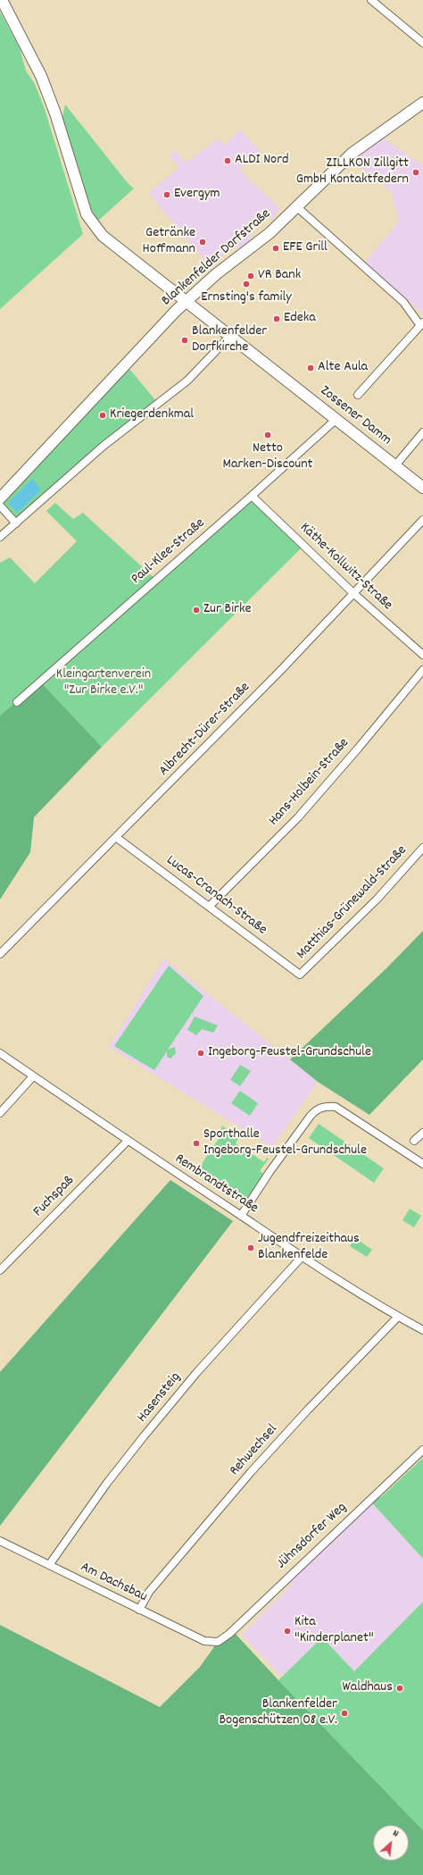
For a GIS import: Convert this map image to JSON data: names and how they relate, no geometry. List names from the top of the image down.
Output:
{
  "streets": {
    "main road": ["Blankenfelder Dorfstraße", "Zossener Damm"],
    "street": [
      "Paul-Klee-Straße",
      "Käthe-Kollwitz-Straße",
      "Albrecht-Dürer-Straße",
      "Hans-Holbein-Straße",
      "Lucas-Cranach-Straße",
      "Matthias-Grünewald-Straße",
      "Rembrandtstraße",
      "Fuchspaß",
      "Hasensteig",
      "Rehwechsel",
      "Jühnsdorfer Weg",
      "Am Dachsbau"
    ]
  },
  "crossings": [
    ["Blankenfelder Dorfstraße", "Zossener Damm"],
    ["Zossener Damm", "Paul-Klee-Straße"],
    ["Paul-Klee-Straße", "Käthe-Kollwitz-Straße"],
    ["Käthe-Kollwitz-Straße", "Albrecht-Dürer-Straße"],
    ["Albrecht-Dürer-Straße", "Lucas-Cranach-Straße"],
    ["Hans-Holbein-Straße", "Lucas-Cranach-Straße"],
    ["Lucas-Cranach-Straße", "Matthias-Grünewald-Straße"],
    ["Rembrandtstraße", "Fuchspaß"],
    ["Rembrandtstraße", "Hasensteig"],
    ["Rembrandtstraße", "Rehwechsel"],
    ["Hasensteig", "Am Dachsbau"],
    ["Rehwechsel", "Am Dachsbau"],
    ["Jühnsdorfer Weg", "Am Dachsbau"]
  ],
  "parks": ["Kleingartenverein \"Zur Birke e.V.\""],
  "places": [
    "ALDI Nord",
    "ZILLKON Zillgitt GmbH Kontaktfedern",
    "Evergym",
    "Getränke Hoffmann",
    "EFE Grill",
    "VR Bank",
    "Ernsting's family",
    "Edeka",
    "Blankenfelder Dorfkirche",
    "Alte Aula",
    "Kriegerdenkmal",
    "Netto Marken-Discount",
    "Zur Birke",
    "Ingeborg-Feustel-Grundschule",
    "Sporthalle Ingeborg-Feustel-Grundschule",
    "Jugendfreizeithaus Blankenfelde",
    "Kita \"Kinderplanet\"",
    "Waldhaus",
    "Blankenfelder Bogenschützen 08 e.V."
  ],
  "north": "top right"
}
